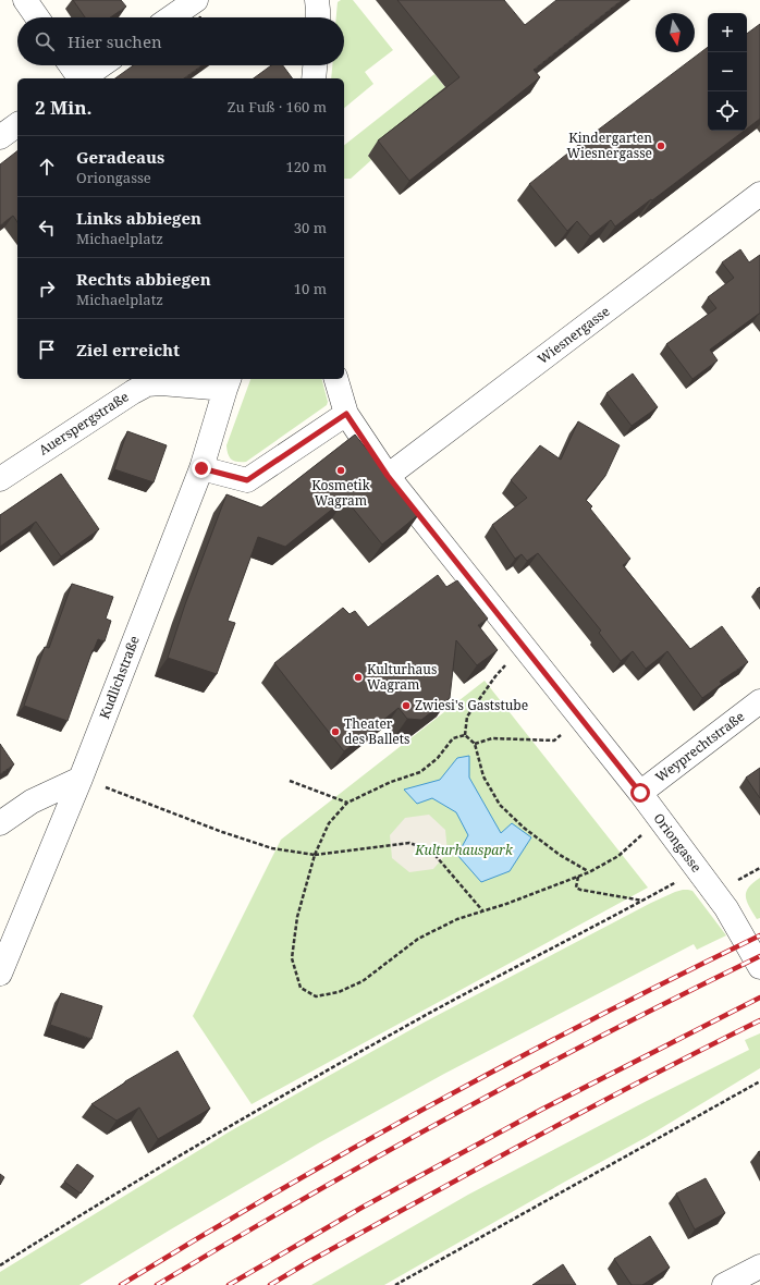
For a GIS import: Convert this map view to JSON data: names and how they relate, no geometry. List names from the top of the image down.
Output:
{
  "streets": {
    "street": [
      "Wiesnergasse",
      "Auerspergstraße",
      "Kudlichstraße",
      "Weyprechtstraße",
      "Oriongasse"
    ]
  },
  "crossings": [
    ["Wiesnergasse", "Oriongasse"],
    ["Auerspergstraße", "Kudlichstraße"],
    ["Weyprechtstraße", "Oriongasse"]
  ],
  "parks": ["Kulturhauspark"],
  "places": [
    "Kindergarten Wiesnergasse",
    "Kosmetik Wagram",
    "Kulturhaus Wagram",
    "Zwiesi's Gaststube",
    "Theater des Ballets"
  ],
  "north": "bottom",
  "page": {
    "map_buttons": ["+", "−"],
    "search": "Hier suchen",
    "heading": ["2 Min.", "Zu Fuß · 160 m"],
    "list": [
      ["Geradeaus", "Oriongasse", "120 m"],
      ["Links abbiegen", "Michaelplatz", "30 m"],
      ["Rechts abbiegen", "Michaelplatz", "10 m"],
      "Ziel erreicht"
    ]
  }
}
